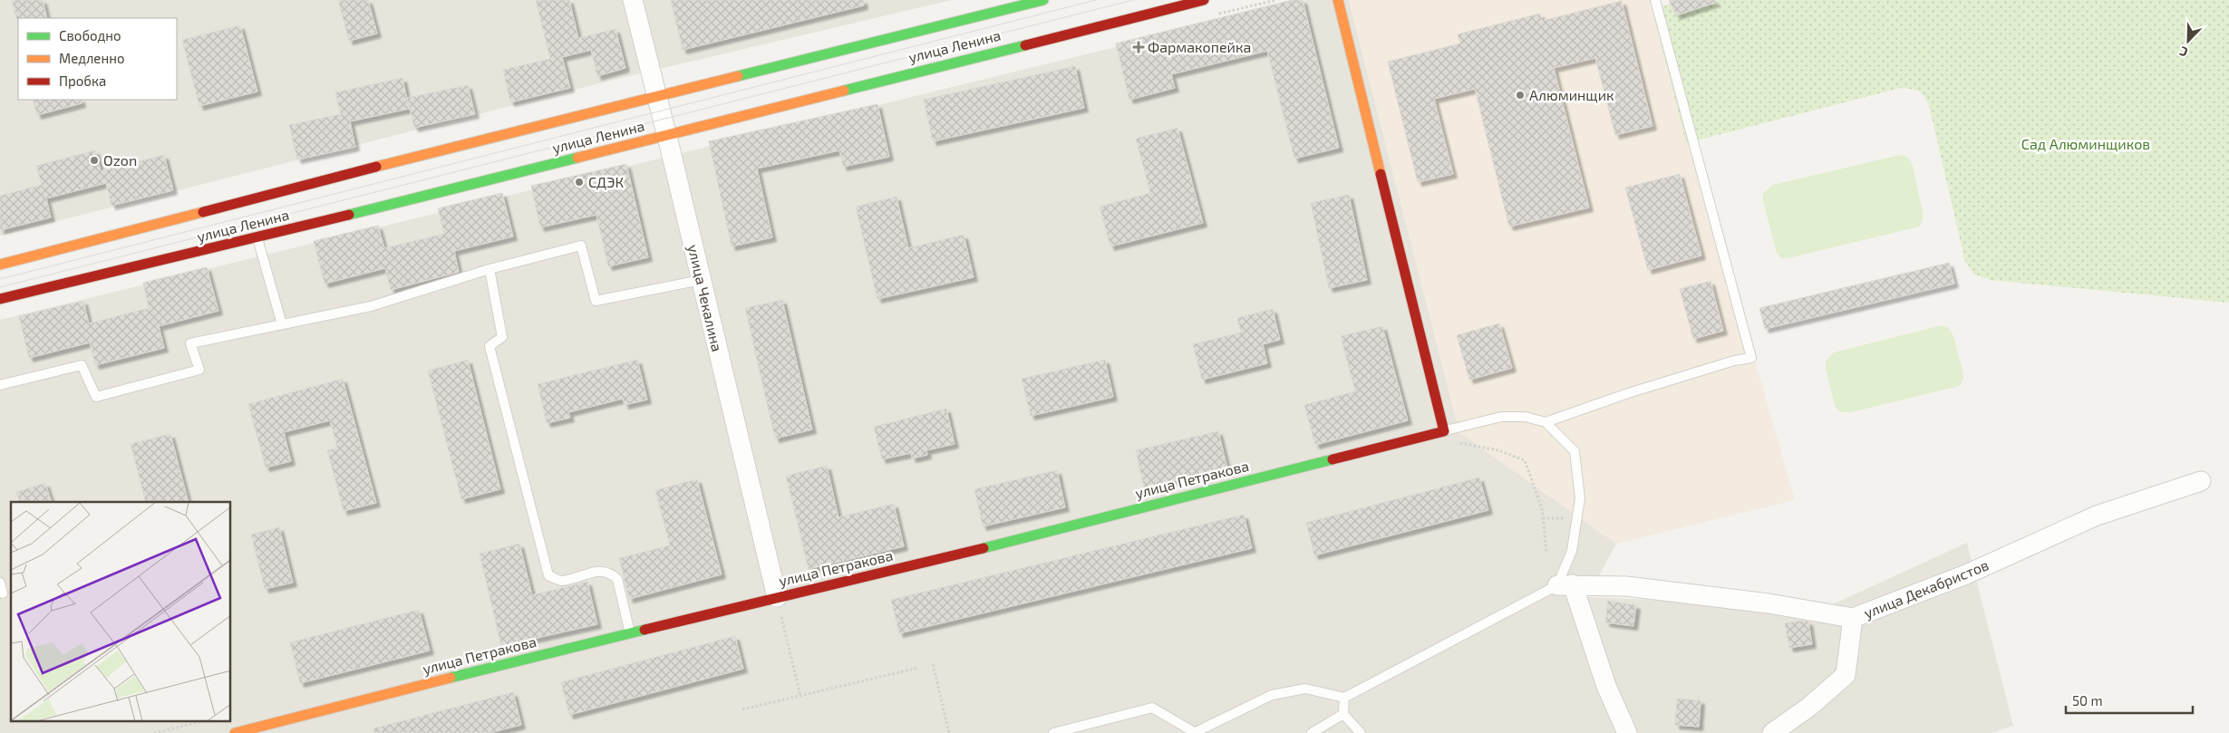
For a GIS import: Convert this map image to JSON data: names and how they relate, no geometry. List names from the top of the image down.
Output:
{
  "streets": {
    "main road": ["улица Ленина", "улица Петракова"],
    "street": ["улица Чекалина", "улица Декабристов"]
  },
  "crossings": [
    ["улица Ленина", "улица Чекалина"],
    ["улица Чекалина", "улица Петракова"]
  ],
  "parks": ["Сад Алюминщиков"],
  "places": {
    "health": ["Фармакопейка"],
    "other": ["Алюминщик", "Ozon", "СДЭК"]
  },
  "legend": ["Свободно", "Медленно", "Пробка"],
  "scale_bar": "50 m",
  "north": "bottom left"
}
